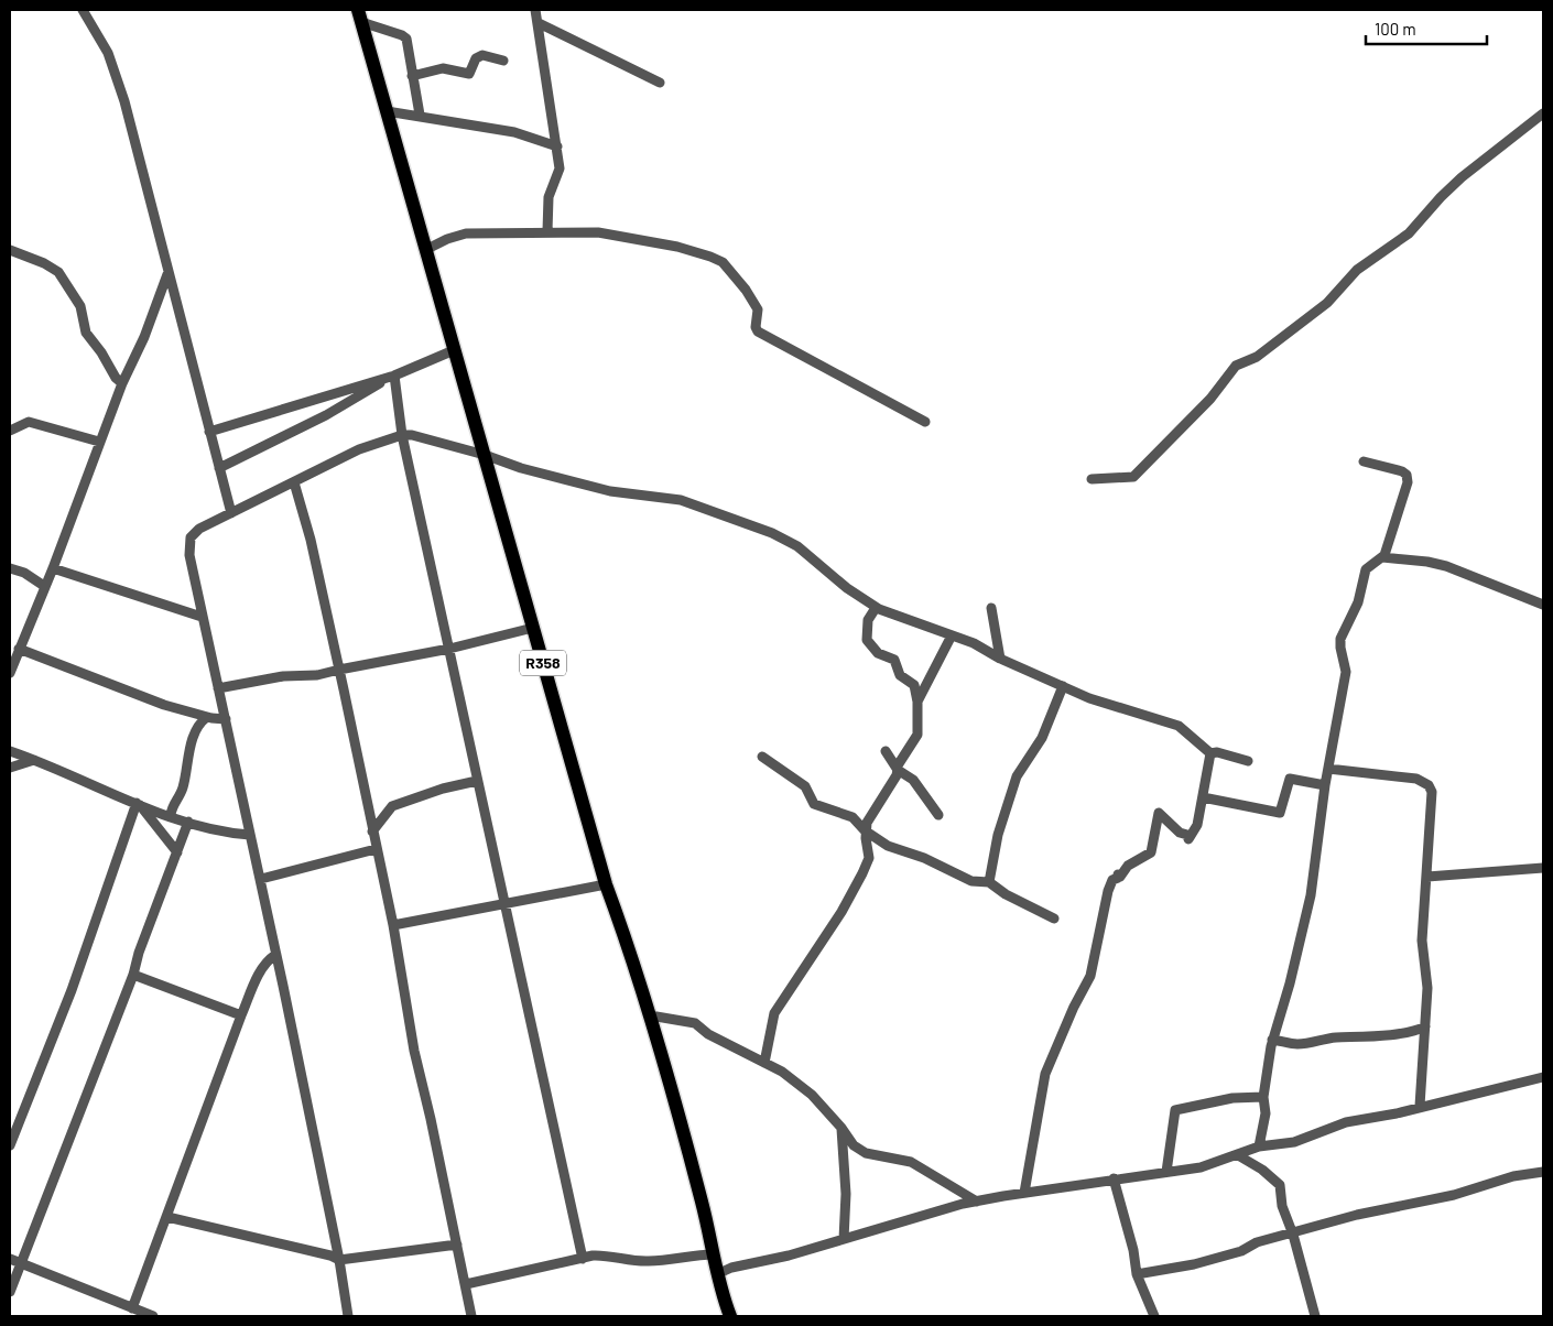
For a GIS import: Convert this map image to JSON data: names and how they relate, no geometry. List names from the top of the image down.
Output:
{
  "streets": {
    "main road": ["R358"]
  },
  "scale_bar": "100 m"
}
